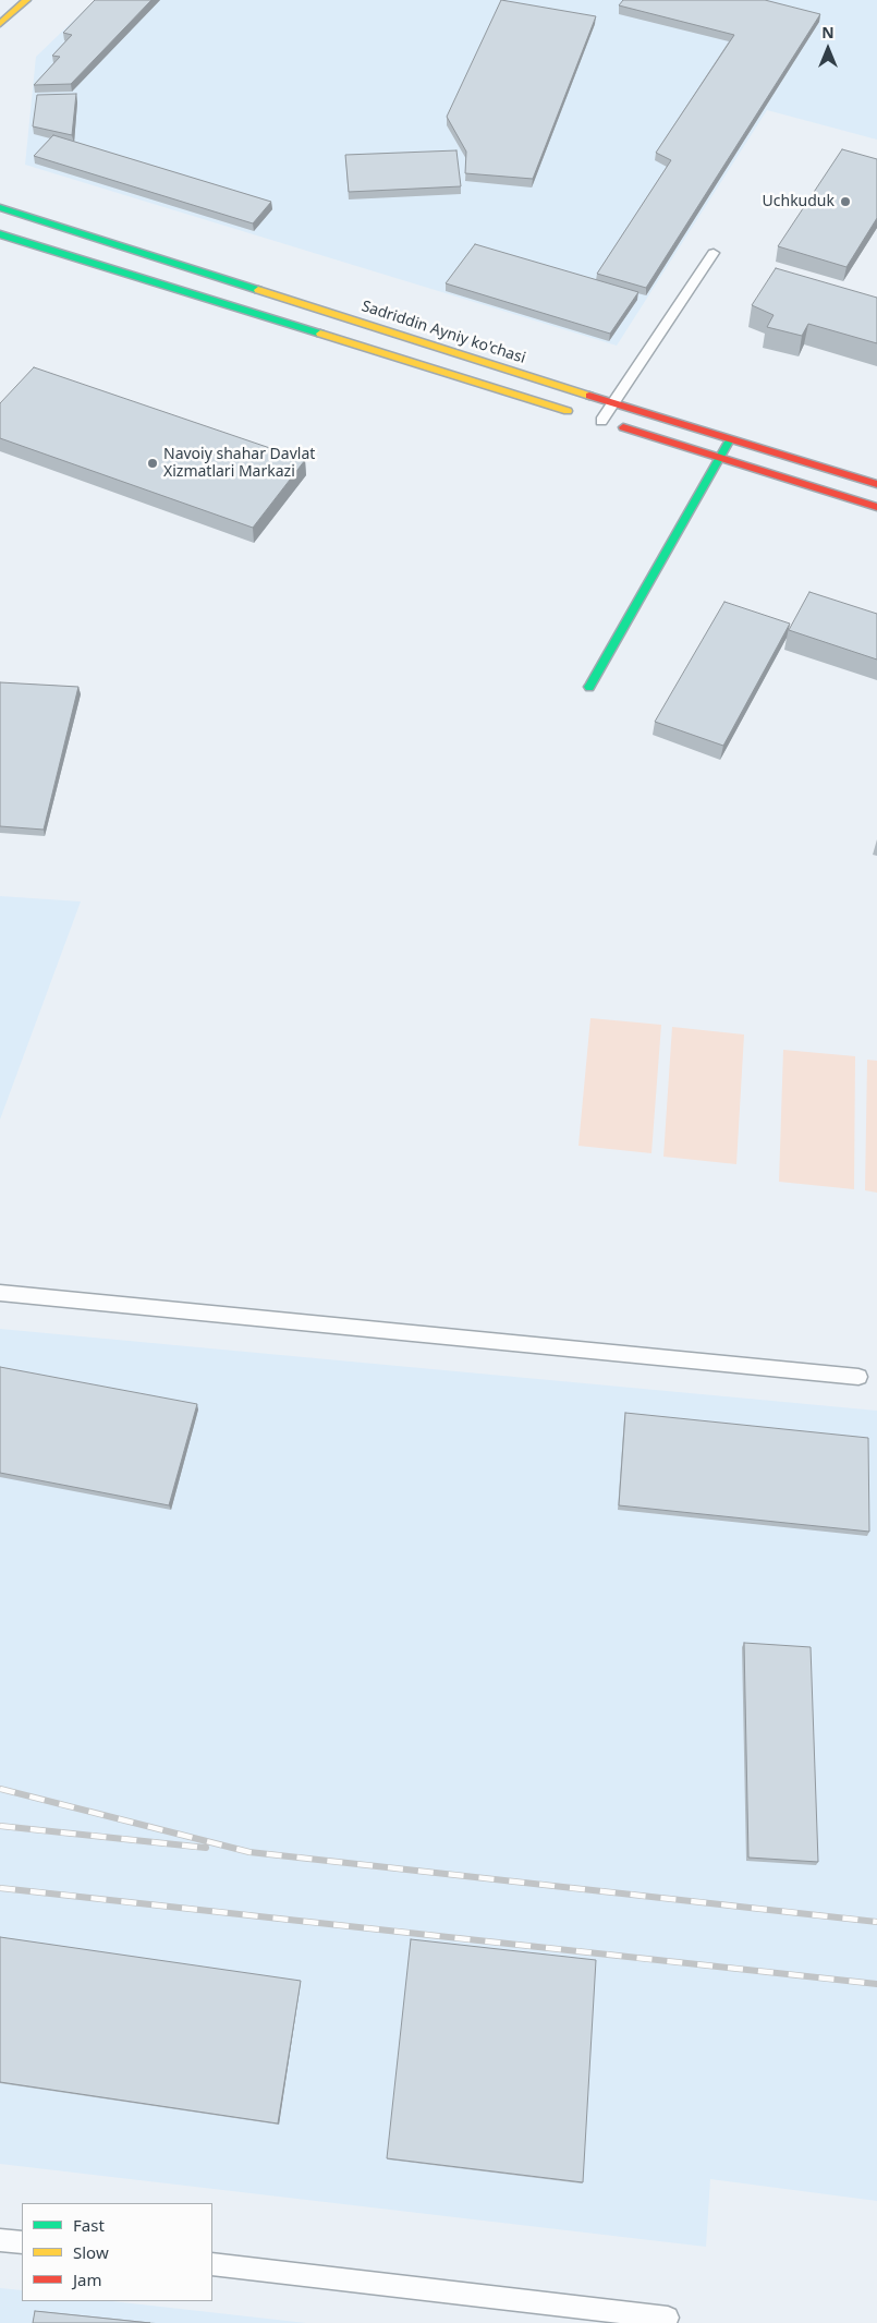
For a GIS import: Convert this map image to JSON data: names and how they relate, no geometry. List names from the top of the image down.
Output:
{
  "streets": {
    "main road": ["Sadriddin Ayniy ko'chasi"]
  },
  "places": ["Uchkuduk", "Navoiy shahar Davlat Xizmatlari Markazi"],
  "legend": ["Fast", "Slow", "Jam"],
  "north": "top"
}
